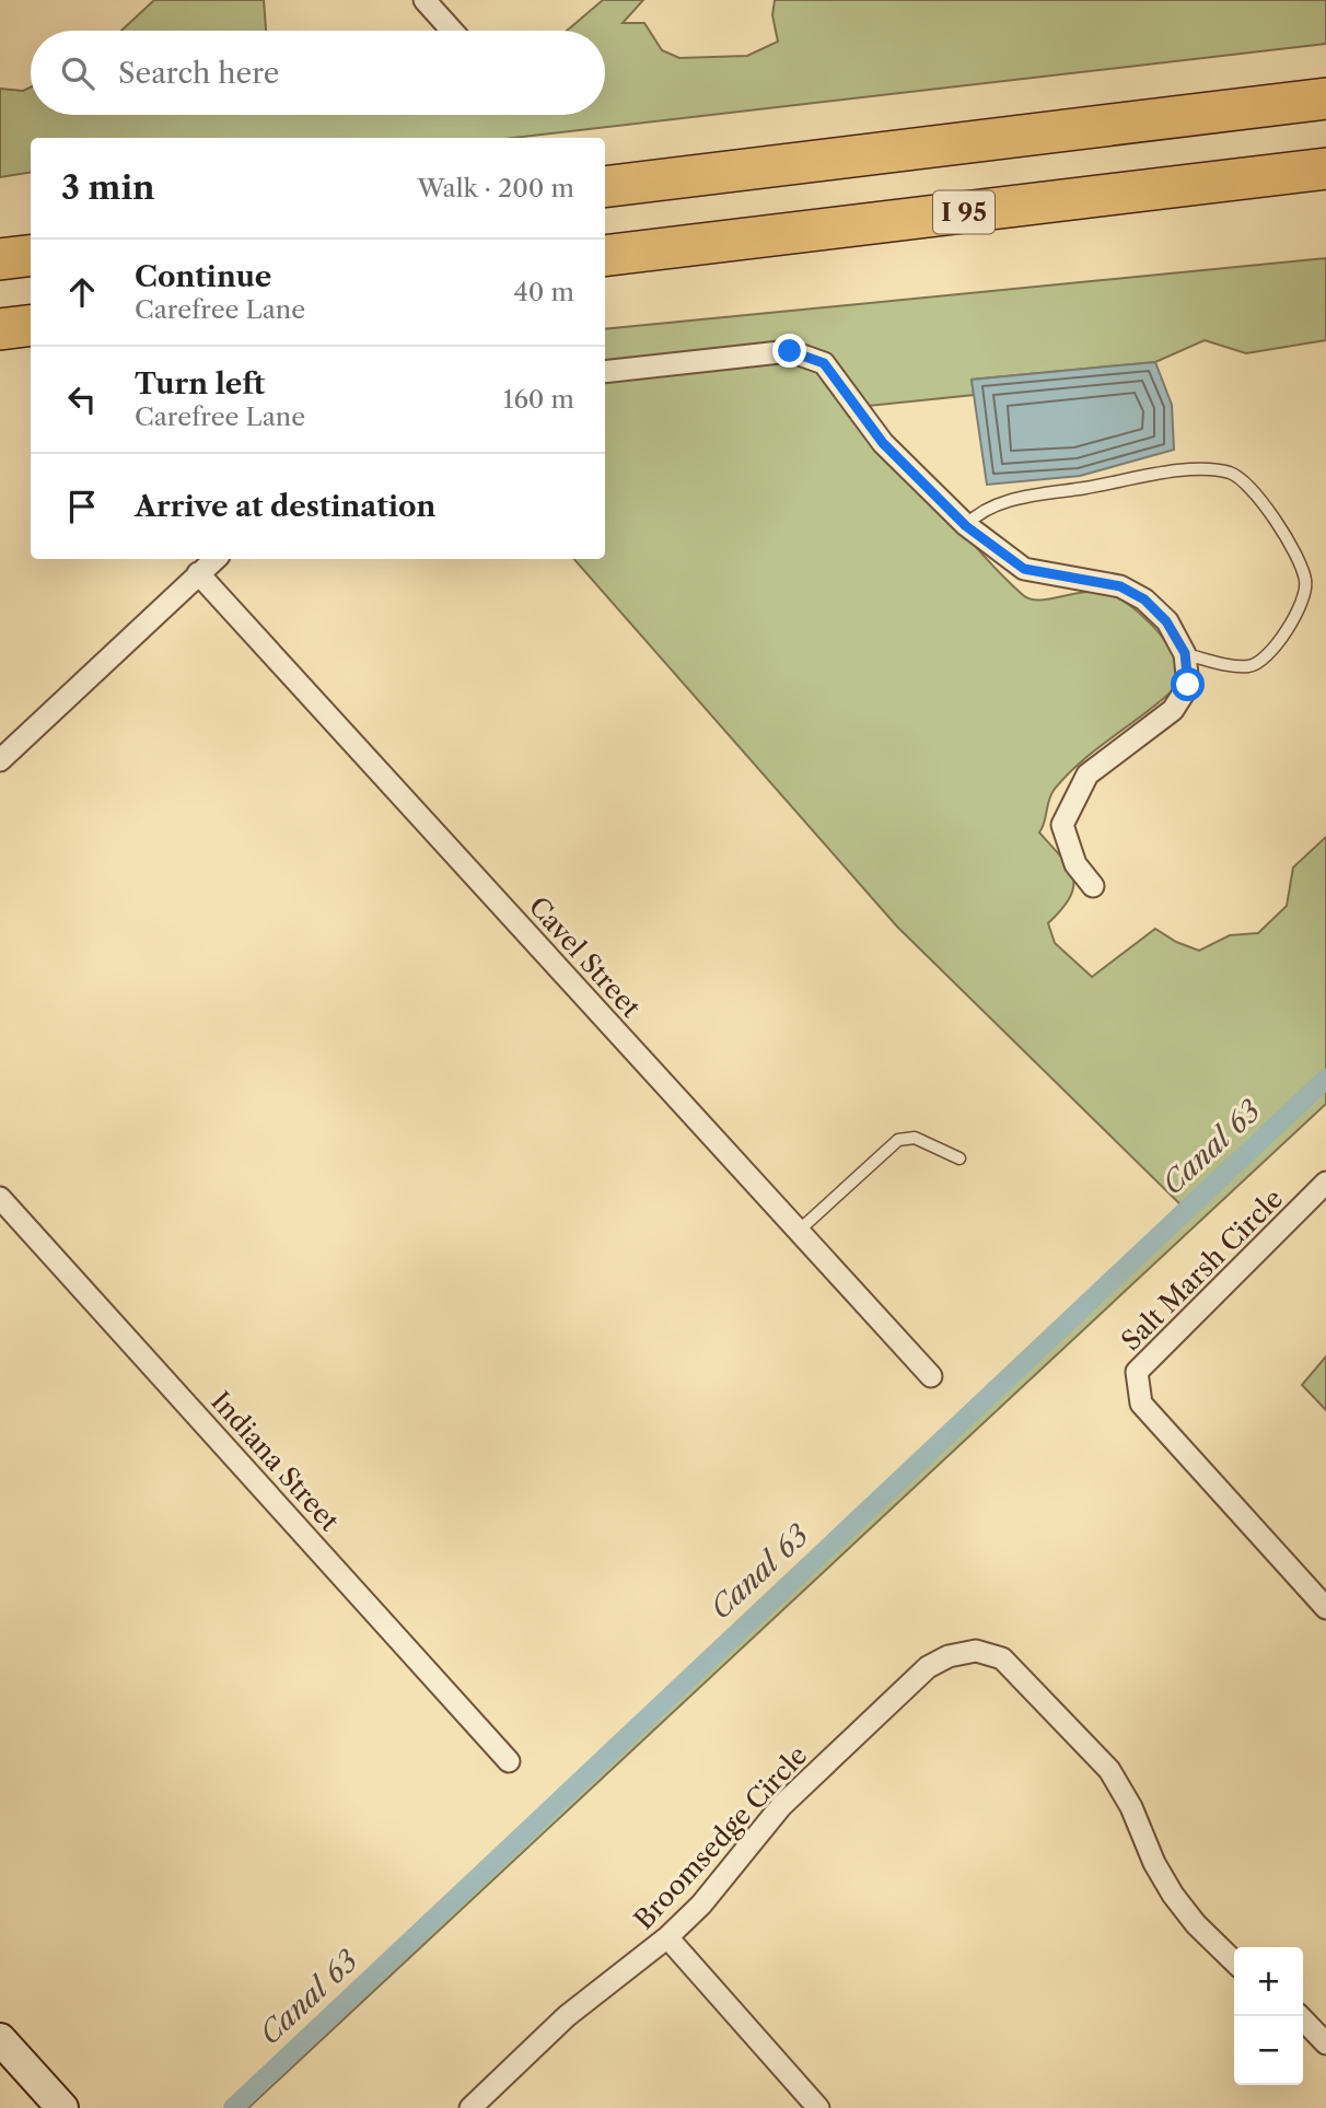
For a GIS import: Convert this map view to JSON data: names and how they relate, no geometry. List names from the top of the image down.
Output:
{
  "streets": {
    "highway": ["I 95"],
    "street": [
      "Cavel Street",
      "Salt Marsh Circle",
      "Indiana Street",
      "Broomsedge Circle"
    ]
  },
  "water": ["Canal 63"],
  "page": {
    "search": "Search here",
    "heading": ["3 min", "Walk · 200 m"],
    "list": [
      ["Continue", "Carefree Lane", "40 m"],
      ["Turn left", "Carefree Lane", "160 m"],
      "Arrive at destination"
    ],
    "map_buttons": ["+", "−"]
  }
}
